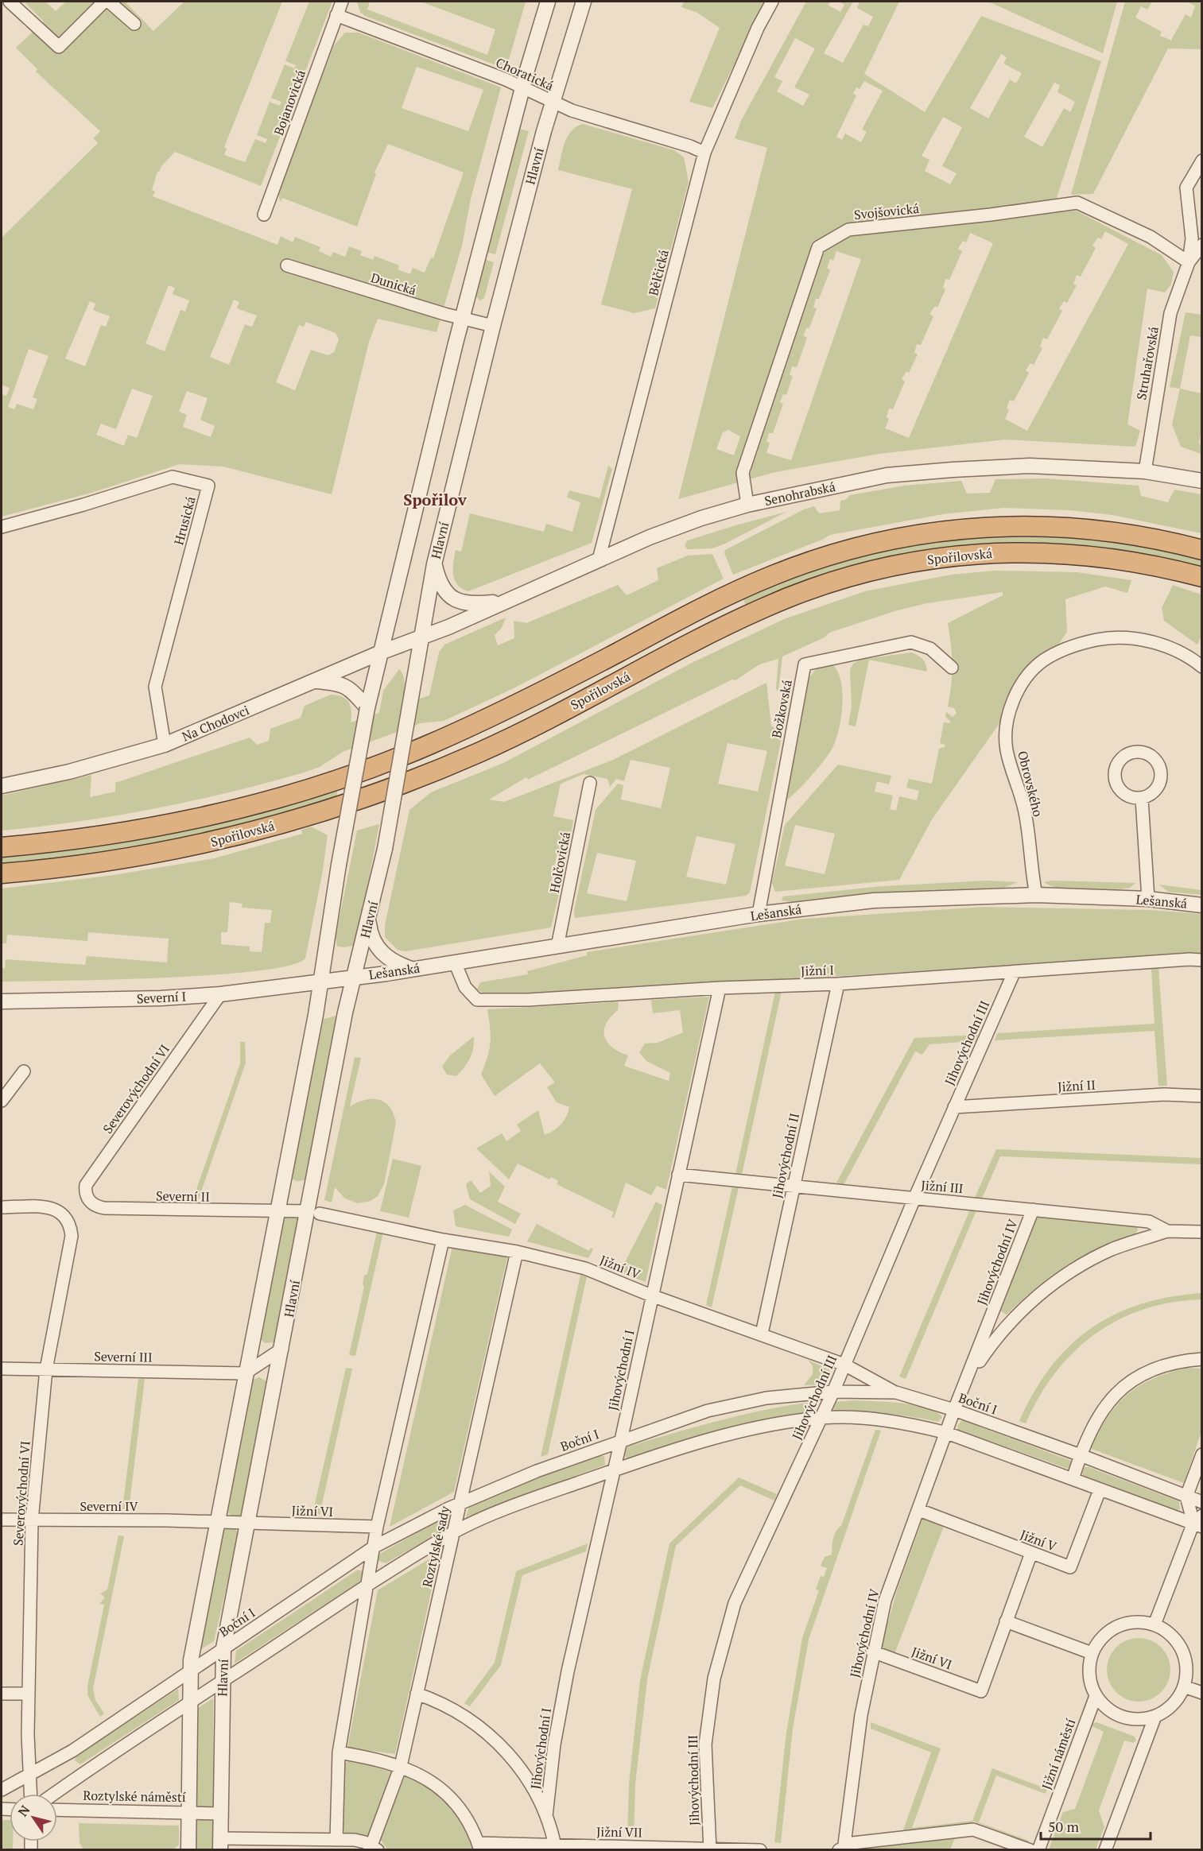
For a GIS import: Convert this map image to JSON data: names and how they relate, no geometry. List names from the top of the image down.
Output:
{
  "streets": {
    "highway": ["Spořilovská"],
    "street": [
      "Choratická",
      "Bojanovická",
      "Hlavní",
      "Svojšovická",
      "Bělčická",
      "Dunická",
      "Struhařovská",
      "Senohrabská",
      "Hrusická",
      "Božkovská",
      "Na Chodovci",
      "Obrovského",
      "Holčovická",
      "Lešanská",
      "Jižní I",
      "Severní I",
      "Jihovýchodní III",
      "Jižní II",
      "Severovýchodní VI",
      "Jihovýchodní II",
      "Jižní III",
      "Severní II",
      "Jihovýchodní IV",
      "Jižní IV",
      "Severní III",
      "Jihovýchodní I",
      "Boční I",
      "Severní IV",
      "Jižní VI",
      "Jižní V",
      "Roztylské sady",
      "Jižní náměstí",
      "Roztylské náměstí",
      "Jižní VII"
    ]
  },
  "crossings": [
    ["Choratická", "Bojanovická"],
    ["Choratická", "Hlavní"],
    ["Choratická", "Bělčická"],
    ["Hlavní", "Dunická"],
    ["Hlavní", "Senohrabská"],
    ["Hlavní", "Na Chodovci"],
    ["Hlavní", "Lešanská"],
    ["Hlavní", "Severní II"],
    ["Hlavní", "Jižní IV"],
    ["Hlavní", "Boční I"],
    ["Hlavní", "Severní IV"],
    ["Hlavní", "Jižní VI"],
    ["Hlavní", "Roztylské náměstí"],
    ["Svojšovická", "Struhařovská"],
    ["Svojšovická", "Senohrabská"],
    ["Bělčická", "Senohrabská"],
    ["Struhařovská", "Senohrabská"],
    ["Senohrabská", "Na Chodovci"],
    ["Hrusická", "Na Chodovci"],
    ["Božkovská", "Lešanská"],
    ["Obrovského", "Lešanská"],
    ["Holčovická", "Lešanská"],
    ["Lešanská", "Jižní I"],
    ["Lešanská", "Severní I"],
    ["Jižní I", "Jihovýchodní III"],
    ["Jižní I", "Jihovýchodní II"],
    ["Jižní I", "Jihovýchodní I"],
    ["Severní I", "Severovýchodní VI"],
    ["Jihovýchodní III", "Jižní II"],
    ["Jihovýchodní III", "Jižní III"],
    ["Jihovýchodní III", "Jižní IV"],
    ["Jihovýchodní III", "Boční I"],
    ["Jihovýchodní III", "Jižní VII"],
    ["Severovýchodní VI", "Severní II"],
    ["Severovýchodní VI", "Severní III"],
    ["Severovýchodní VI", "Boční I"],
    ["Severovýchodní VI", "Severní IV"],
    ["Jihovýchodní II", "Jižní III"],
    ["Jihovýchodní II", "Jižní IV"],
    ["Jižní III", "Jihovýchodní IV"],
    ["Jižní III", "Jihovýchodní I"],
    ["Severní II", "Jižní IV"],
    ["Jihovýchodní IV", "Boční I"],
    ["Jihovýchodní IV", "Jižní VI"],
    ["Jihovýchodní IV", "Jižní V"],
    ["Jižní IV", "Jihovýchodní I"],
    ["Jižní IV", "Boční I"],
    ["Jižní IV", "Roztylské sady"],
    ["Jihovýchodní I", "Boční I"],
    ["Boční I", "Roztylské sady"],
    ["Severní IV", "Jižní VI"]
  ],
  "districts": ["Spořilov"],
  "scale_bar": "50 m",
  "north": "top left"
}
